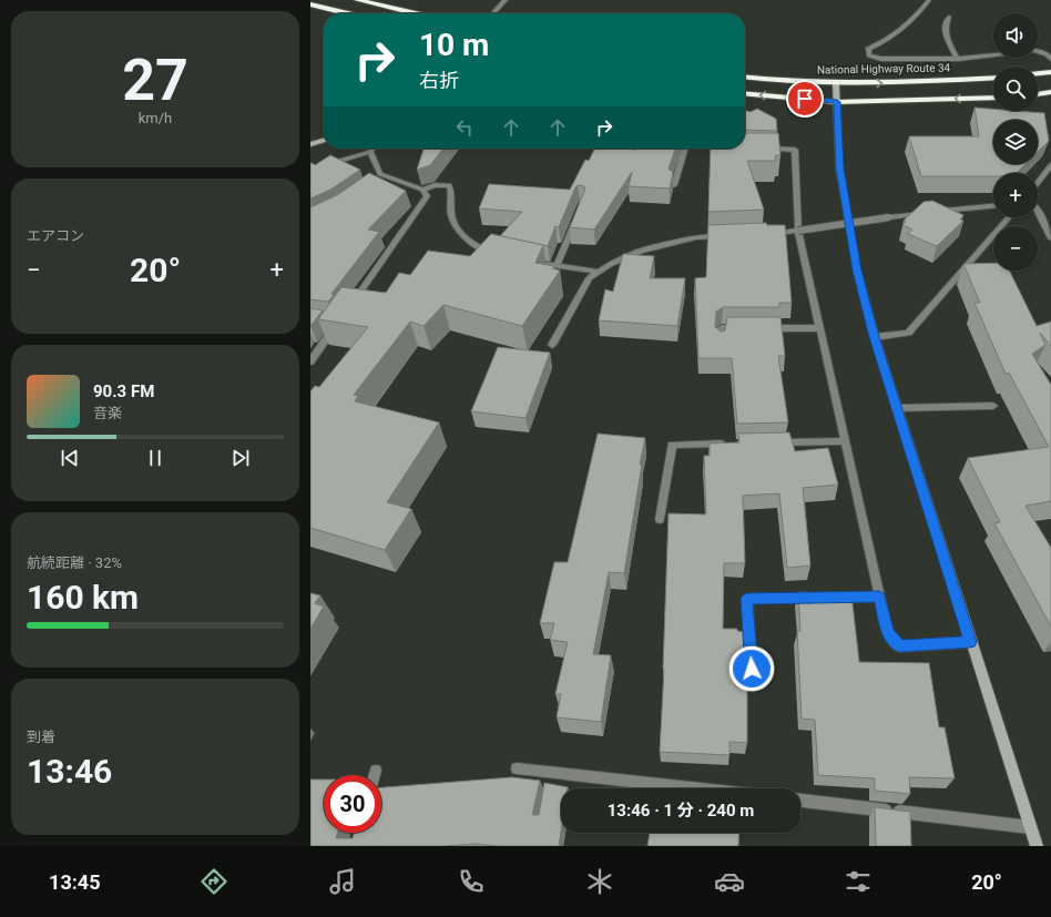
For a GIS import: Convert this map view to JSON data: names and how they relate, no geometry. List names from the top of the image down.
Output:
{
  "streets": {
    "highway": ["National Highway Route 34"]
  },
  "page": {
    "tile": [
      ["27", "km/h"],
      "エアコン",
      ["航続距離 · 32%", "160 km"],
      ["到着", "13:46"]
    ],
    "map_buttons": ["+", "−"],
    "turn": ["10 m", "右折"],
    "heat": ["−", "20°", "+"],
    "song": ["90.3 FM", "音楽"],
    "limit": "30",
    "trip": "13:46 · 1 分 · 240 m",
    "tabs": ["13:45", "20°"]
  }
}
